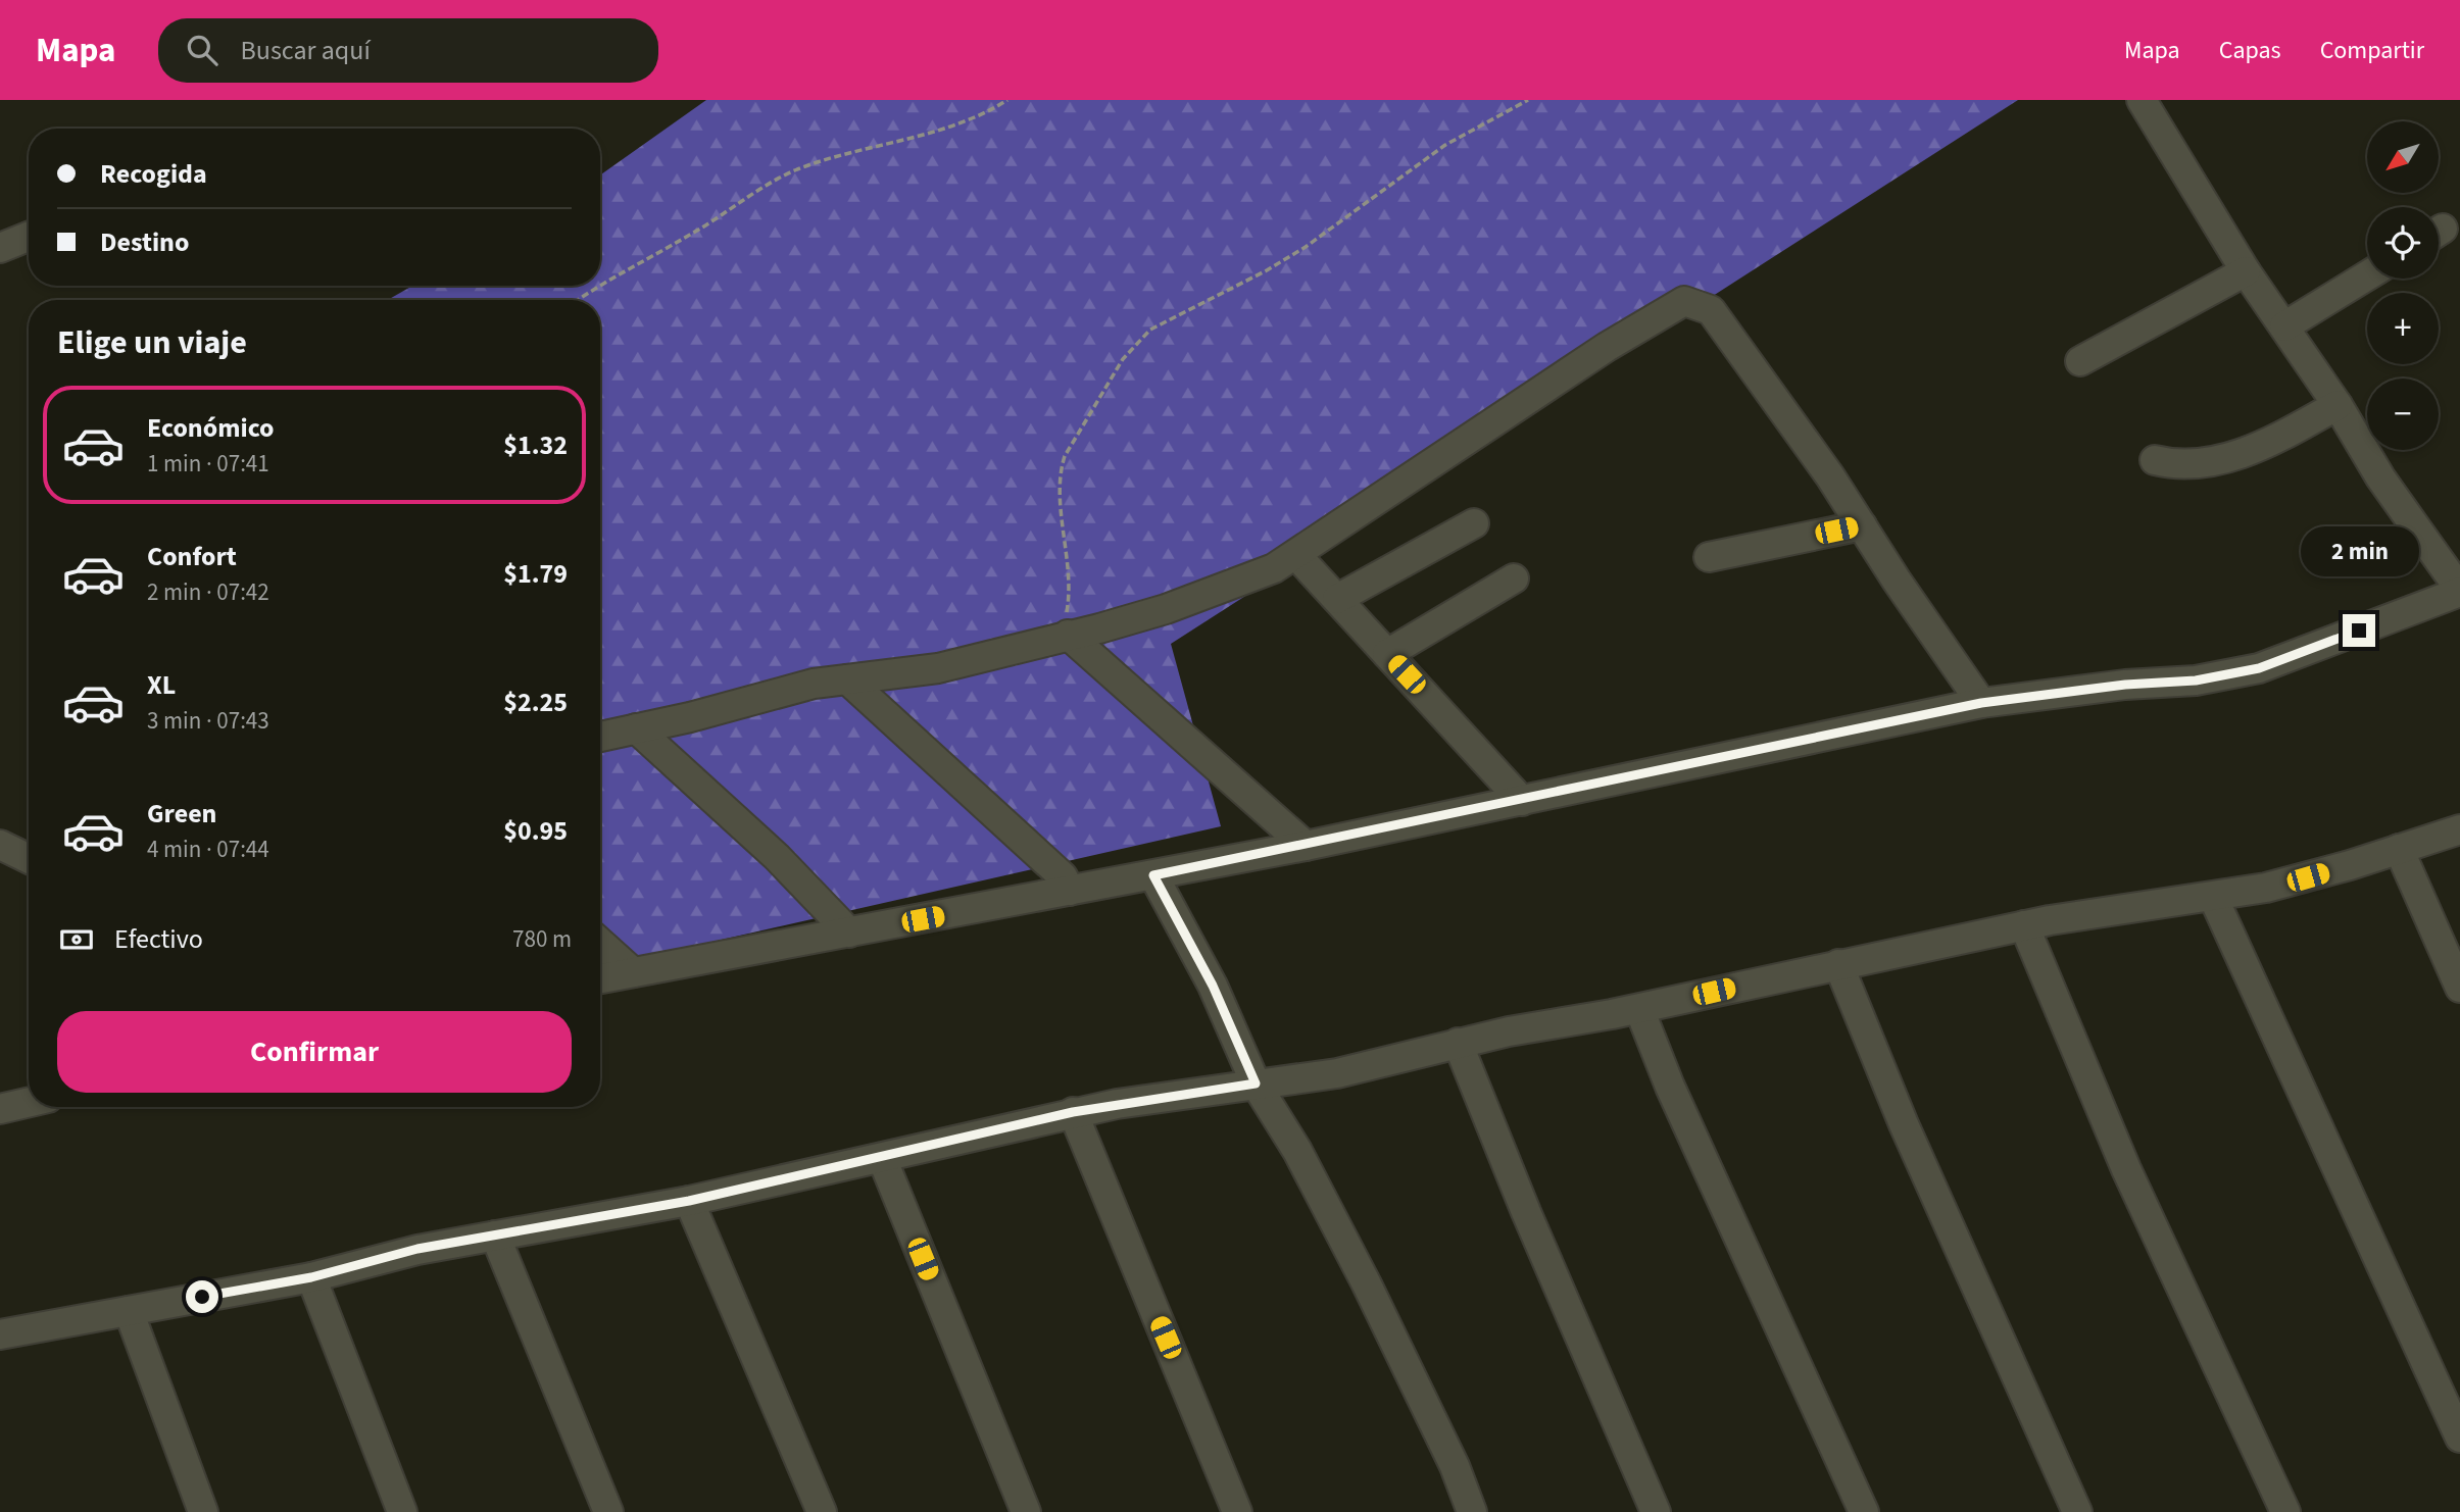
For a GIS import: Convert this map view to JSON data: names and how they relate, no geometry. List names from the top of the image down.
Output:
{
  "north": "bottom left",
  "page": {
    "header": "Mapa",
    "search": "Buscar aquí",
    "nav": ["Mapa", "Capas", "Compartir"],
    "map_buttons": ["+", "−"],
    "banner": ["Recogida", "Destino"],
    "heading": "Elige un viaje",
    "list": [
      {
        "name": "Económico",
        "note": "1 min · 07:41",
        "value": "$1.32"
      },
      {
        "name": "Confort",
        "note": "2 min · 07:42",
        "value": "$1.79"
      },
      {
        "name": "XL",
        "note": "3 min · 07:43",
        "value": "$2.25"
      },
      {
        "name": "Green",
        "note": "4 min · 07:44",
        "value": "$0.95"
      }
    ],
    "bubble": "2 min",
    "pay": ["Efectivo", "780 m"],
    "buttons": "Confirmar"
  }
}
